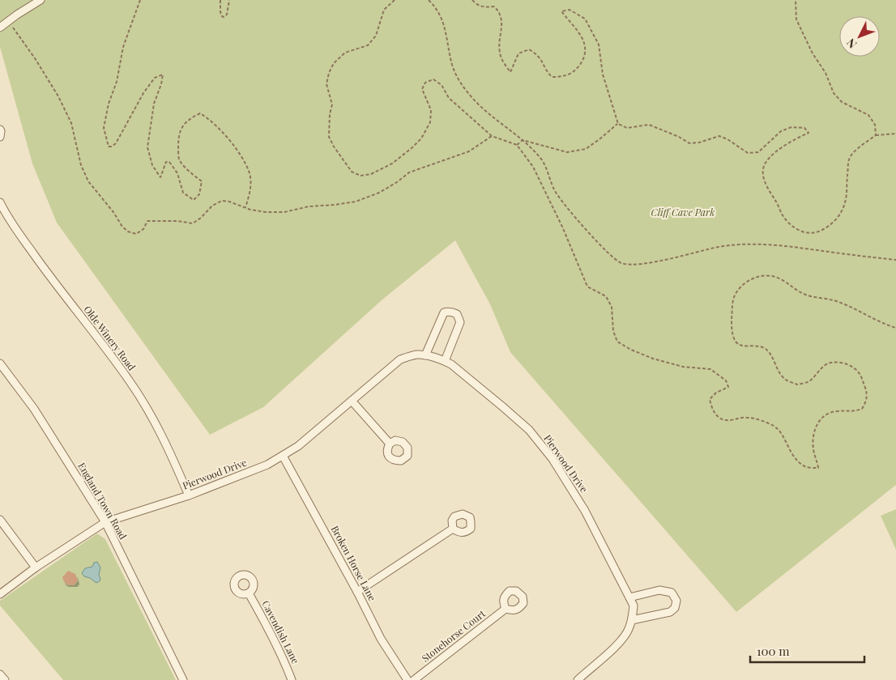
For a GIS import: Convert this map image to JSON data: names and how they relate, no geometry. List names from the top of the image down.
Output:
{
  "streets": {
    "street": [
      "Olde Winery Road",
      "Pierwood Drive",
      "England Town Road",
      "Broken Horse Lane",
      "Cavendish Lane",
      "Stonehorse Court"
    ]
  },
  "crossings": [
    ["Olde Winery Road", "Pierwood Drive"],
    ["Pierwood Drive", "England Town Road"],
    ["Pierwood Drive", "Broken Horse Lane"]
  ],
  "parks": ["Cliff Cave Park"],
  "scale_bar": "100 m",
  "north": "bottom left"
}
